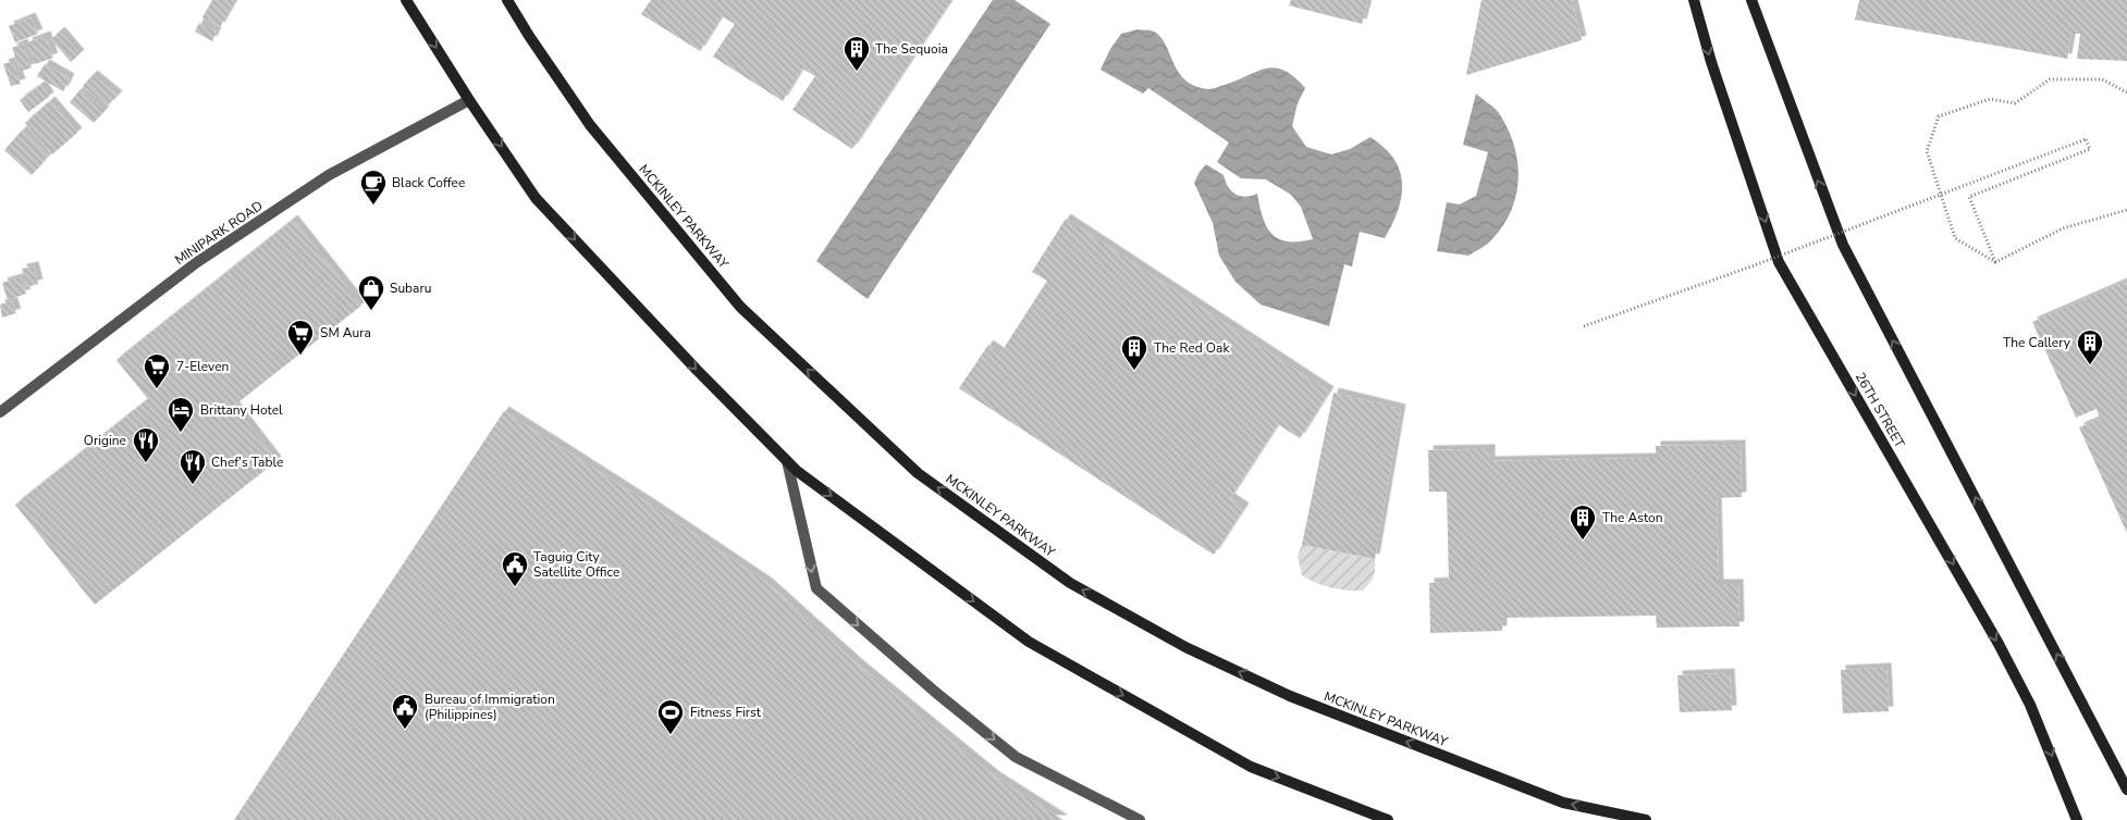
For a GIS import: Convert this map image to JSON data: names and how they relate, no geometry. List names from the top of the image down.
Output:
{
  "streets": {
    "main road": ["MCKINLEY PARKWAY", "26TH STREET"],
    "street": ["MINIPARK ROAD"]
  },
  "places": {
    "building": [
      "The Sequoia",
      "The Callery",
      "The Red Oak",
      "The Aston"
    ],
    "cafe": ["Black Coffee"],
    "shop": ["Subaru"],
    "supermarket": ["SM Aura", "7-Eleven"],
    "hotel": ["Brittany Hotel"],
    "restaurant": ["Origine", "Chef's Table"],
    "public building": ["Taguig City Satellite Office", "Bureau of Immigration (Philippines)"],
    "sports": ["Fitness First"]
  }
}
